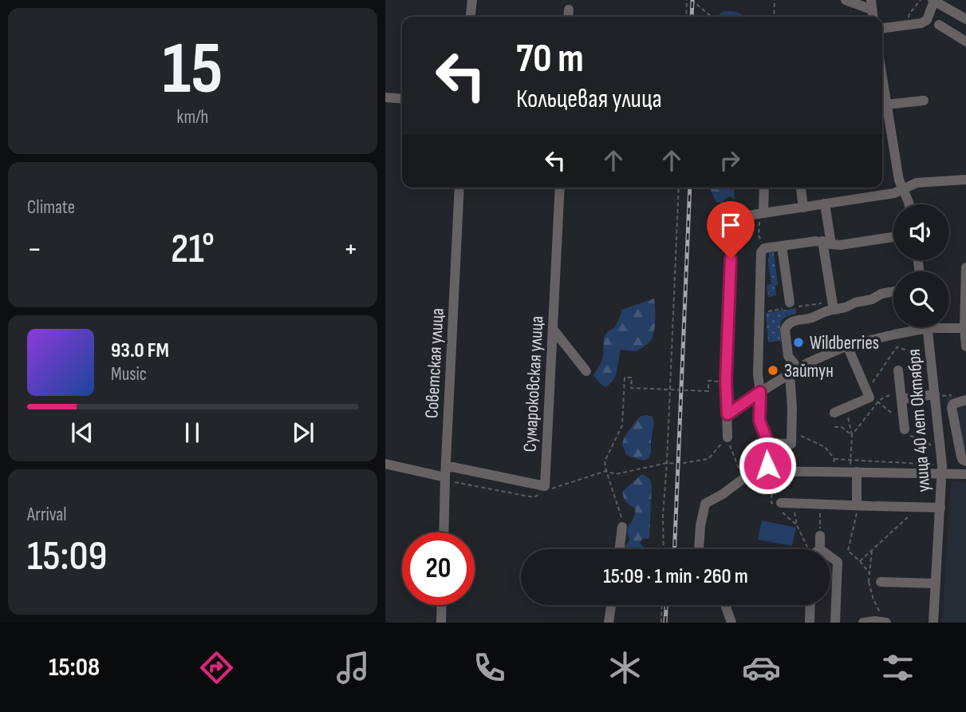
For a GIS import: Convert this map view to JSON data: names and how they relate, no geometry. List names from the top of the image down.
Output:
{
  "streets": {
    "street": ["Советская улица", "Сумароковская улица", "улица 40 лет Октября"]
  },
  "crossings": [
    ["Советская улица", "Сумароковская улица"]
  ],
  "places": ["Wildberries", "Зайтун"],
  "page": {
    "tile": [
      ["15", "km/h"],
      "Climate",
      ["Arrival", "15:09"]
    ],
    "turn": ["70 m", "Кольцевая улица"],
    "heat": ["−", "21°", "+"],
    "song": ["93.0 FM", "Music"],
    "limit": "20",
    "trip": "15:09 · 1 min · 260 m",
    "tabs": "15:08"
  }
}
